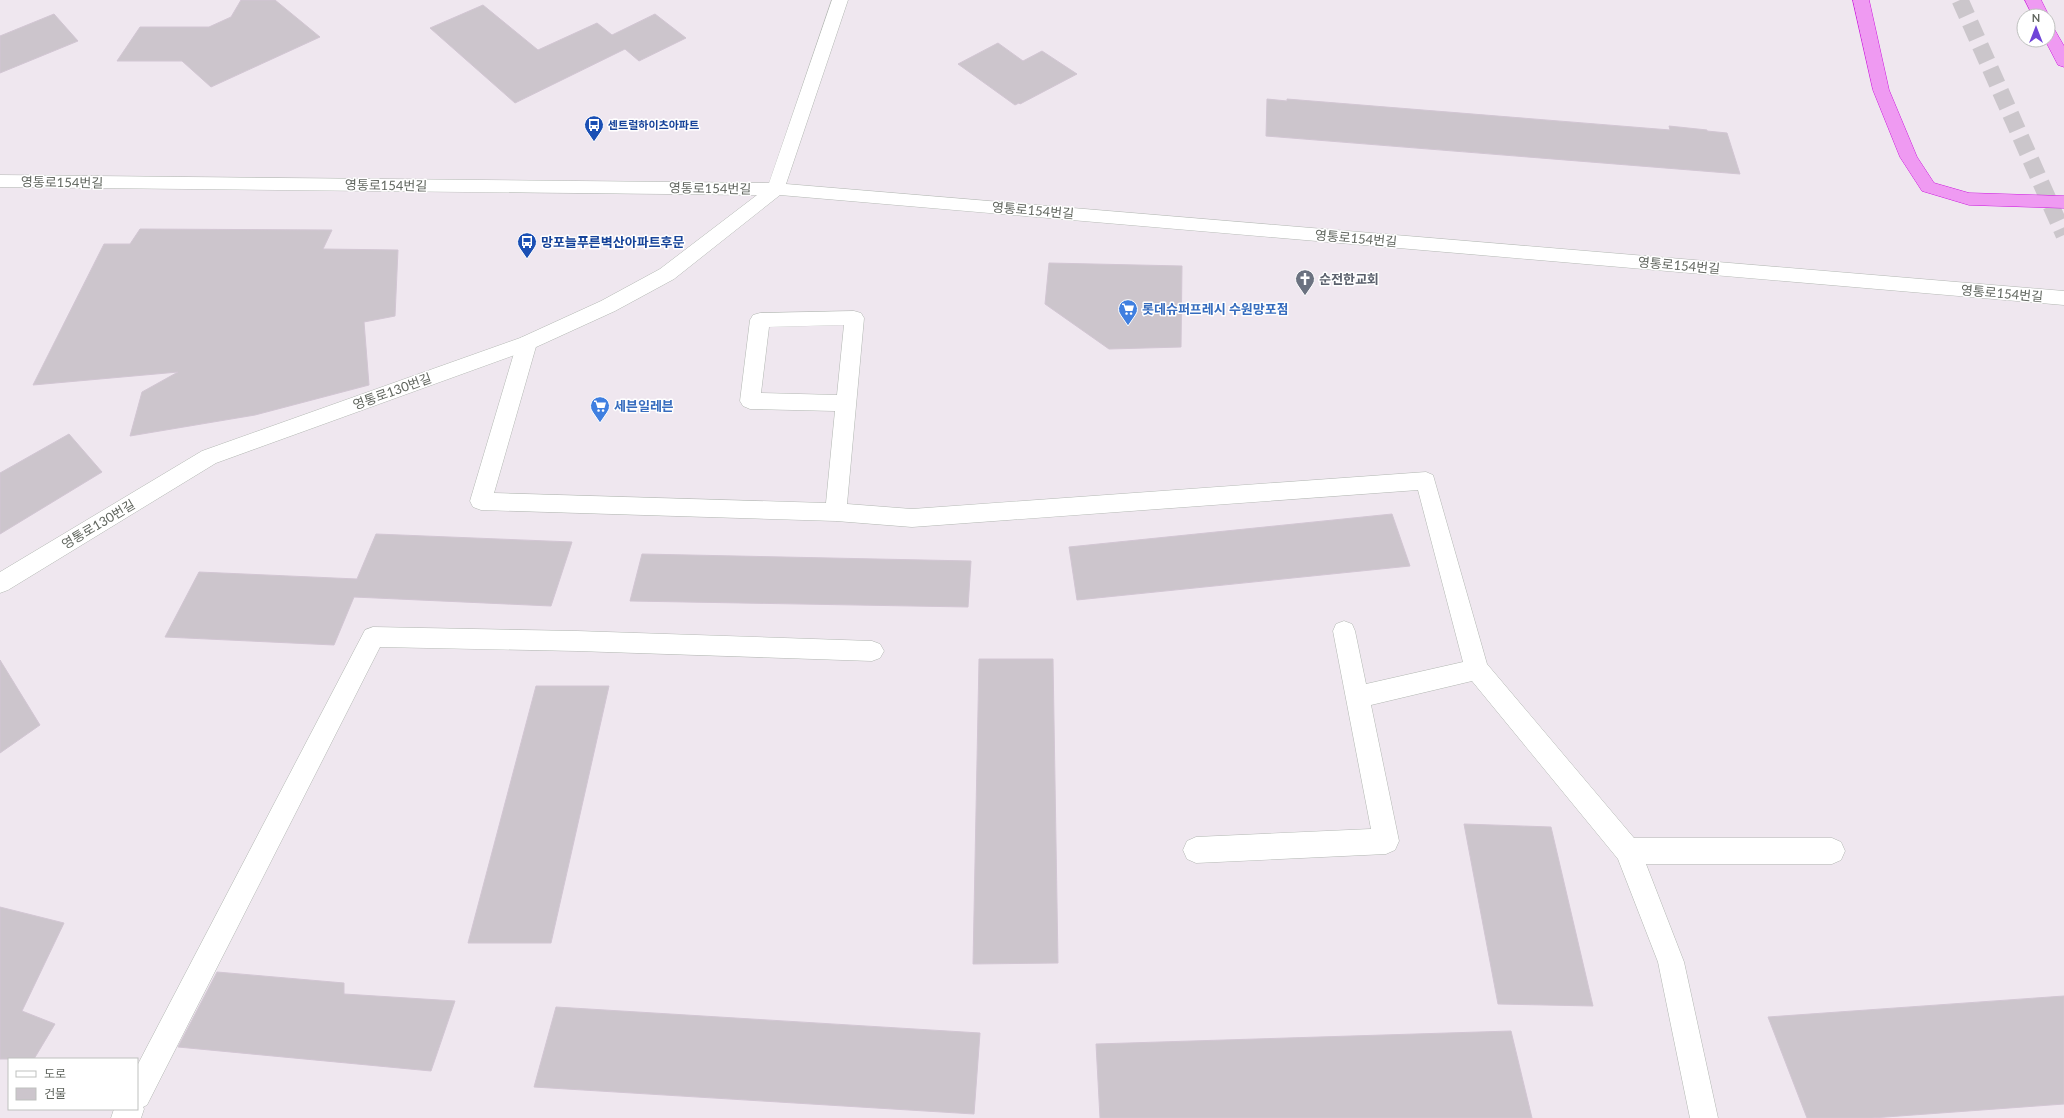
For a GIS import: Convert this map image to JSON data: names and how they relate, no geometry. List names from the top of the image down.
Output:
{
  "streets": {
    "street": ["영통로154번길", "영통로130번길"]
  },
  "crossings": [
    ["영통로154번길", "영통로130번길"]
  ],
  "places": {
    "bus stop": ["센트럴하이츠아파트", "망포늘푸른벽산아파트후문"],
    "church": ["순전한교회"],
    "supermarket": ["롯데슈퍼프레시 수원망포점", "세븐일레븐"]
  },
  "legend": ["도로", "건물"],
  "north": "top"
}
